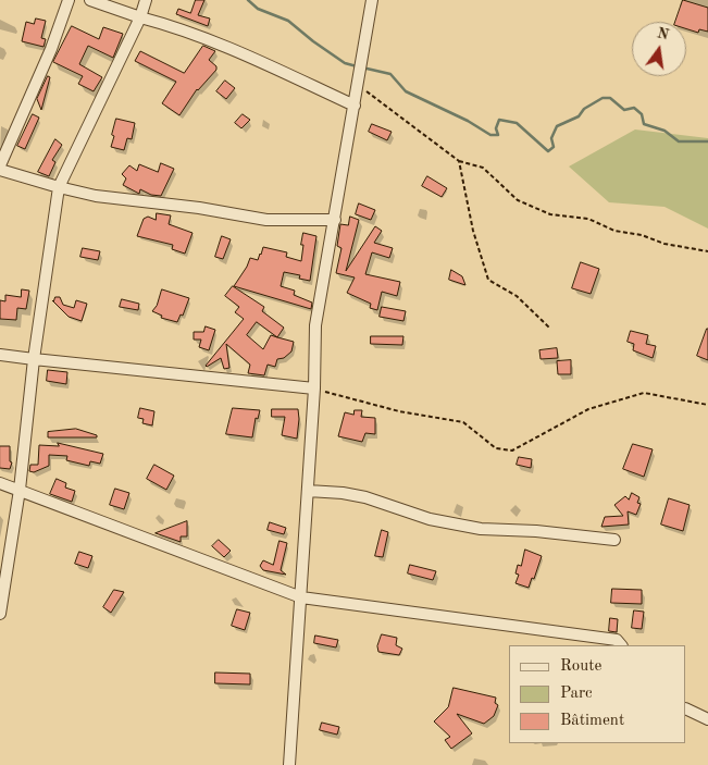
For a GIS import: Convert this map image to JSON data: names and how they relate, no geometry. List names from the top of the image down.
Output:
{
  "legend": ["Route", "Parc", "Bâtiment"],
  "north": "top"
}
